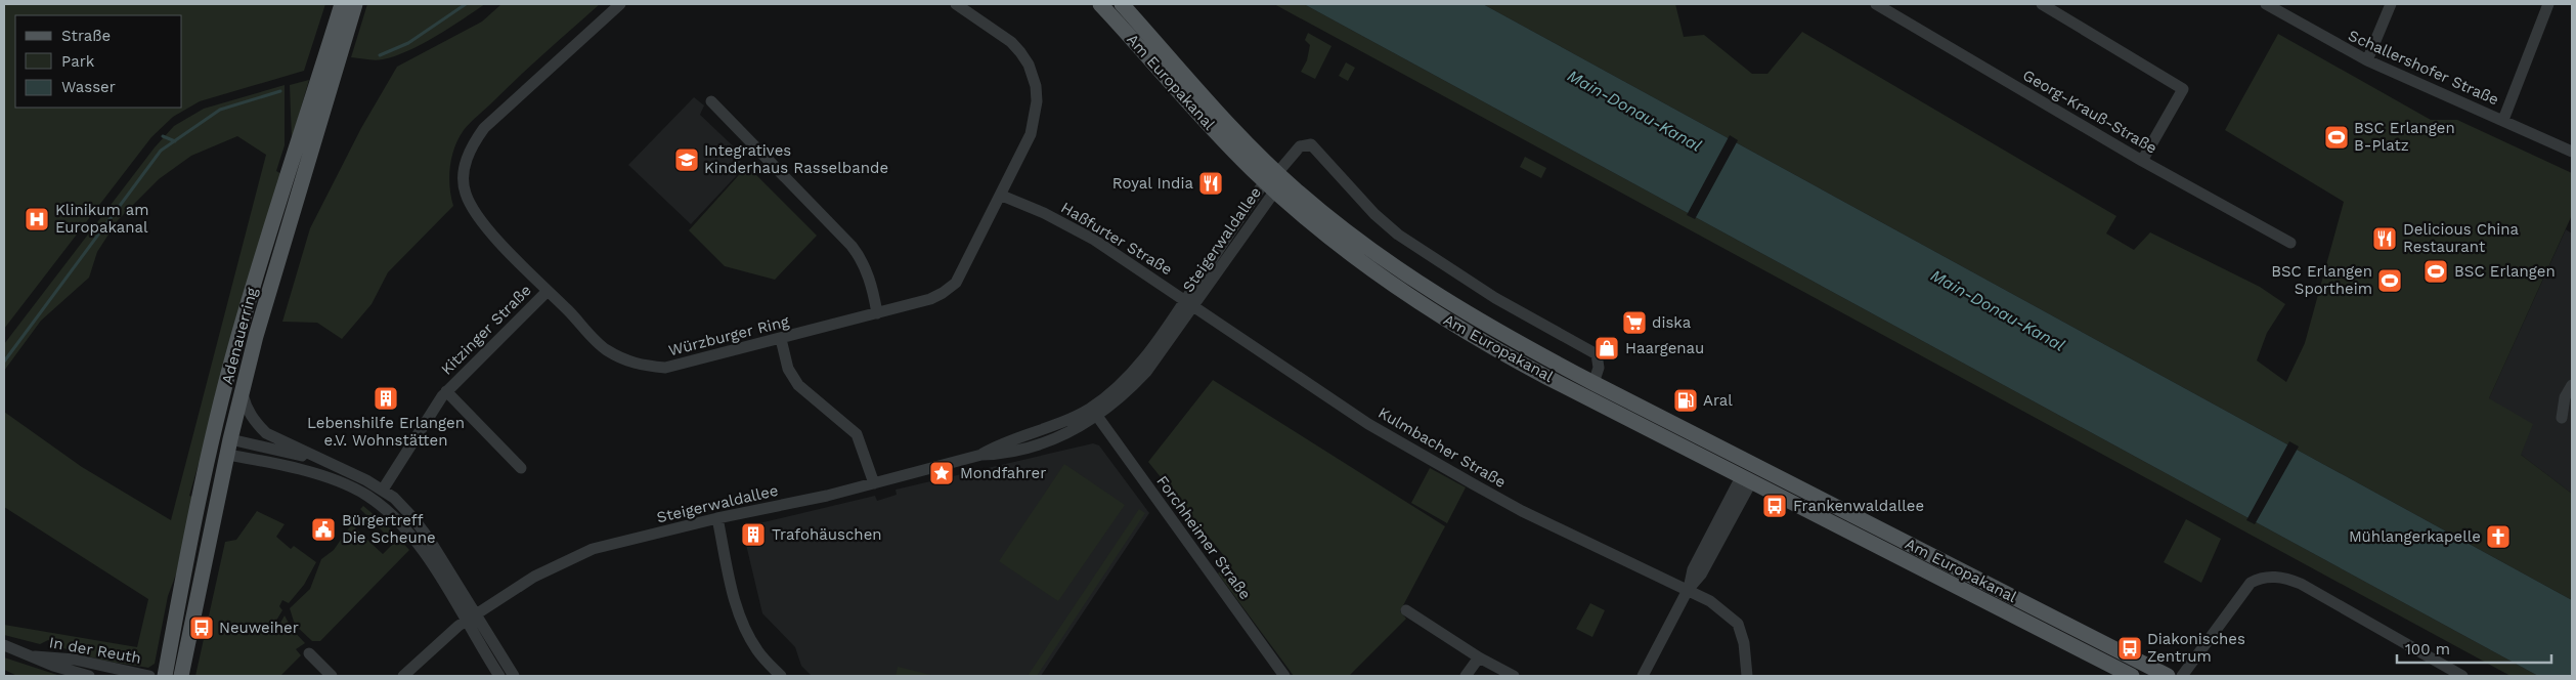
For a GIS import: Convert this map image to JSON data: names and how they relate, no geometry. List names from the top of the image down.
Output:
{
  "streets": {
    "main road": ["Am Europakanal", "Adenauerring"],
    "street": [
      "Schallershofer Straße",
      "Georg-Krauß-Straße",
      "Haßfurter Straße",
      "Steigerwaldallee",
      "Kitzinger Straße",
      "Würzburger Ring",
      "Kulmbacher Straße",
      "Forchheimer Straße",
      "In der Reuth"
    ]
  },
  "crossings": [
    ["Am Europakanal", "Steigerwaldallee"],
    ["Haßfurter Straße", "Steigerwaldallee"],
    ["Haßfurter Straße", "Würzburger Ring"],
    ["Haßfurter Straße", "Kulmbacher Straße"],
    ["Steigerwaldallee", "Kulmbacher Straße"],
    ["Steigerwaldallee", "Forchheimer Straße"],
    ["Kitzinger Straße", "Würzburger Ring"]
  ],
  "water": ["Main-Donau-Kanal"],
  "places": {
    "sports": ["BSC Erlangen B-Platz", "BSC Erlangen", "BSC Erlangen Sportheim"],
    "school or university": ["Integratives Kinderhaus Rasselbande"],
    "restaurant": ["Royal India", "Delicious China Restaurant"],
    "hospital": ["Klinikum am Europakanal"],
    "supermarket": ["diska"],
    "shop": ["Haargenau"],
    "building": ["Lebenshilfe Erlangen e.V. Wohnstätten", "Trafohäuschen"],
    "fuel station": ["Aral"],
    "place": ["Mondfahrer"],
    "bus stop": ["Frankenwaldallee", "Neuweiher", "Diakonisches Zentrum"],
    "public building": ["Bürgertreff Die Scheune"],
    "church": ["Mühlangerkapelle"]
  },
  "legend": ["Straße", "Park", "Wasser"],
  "scale_bar": "100 m"
}
